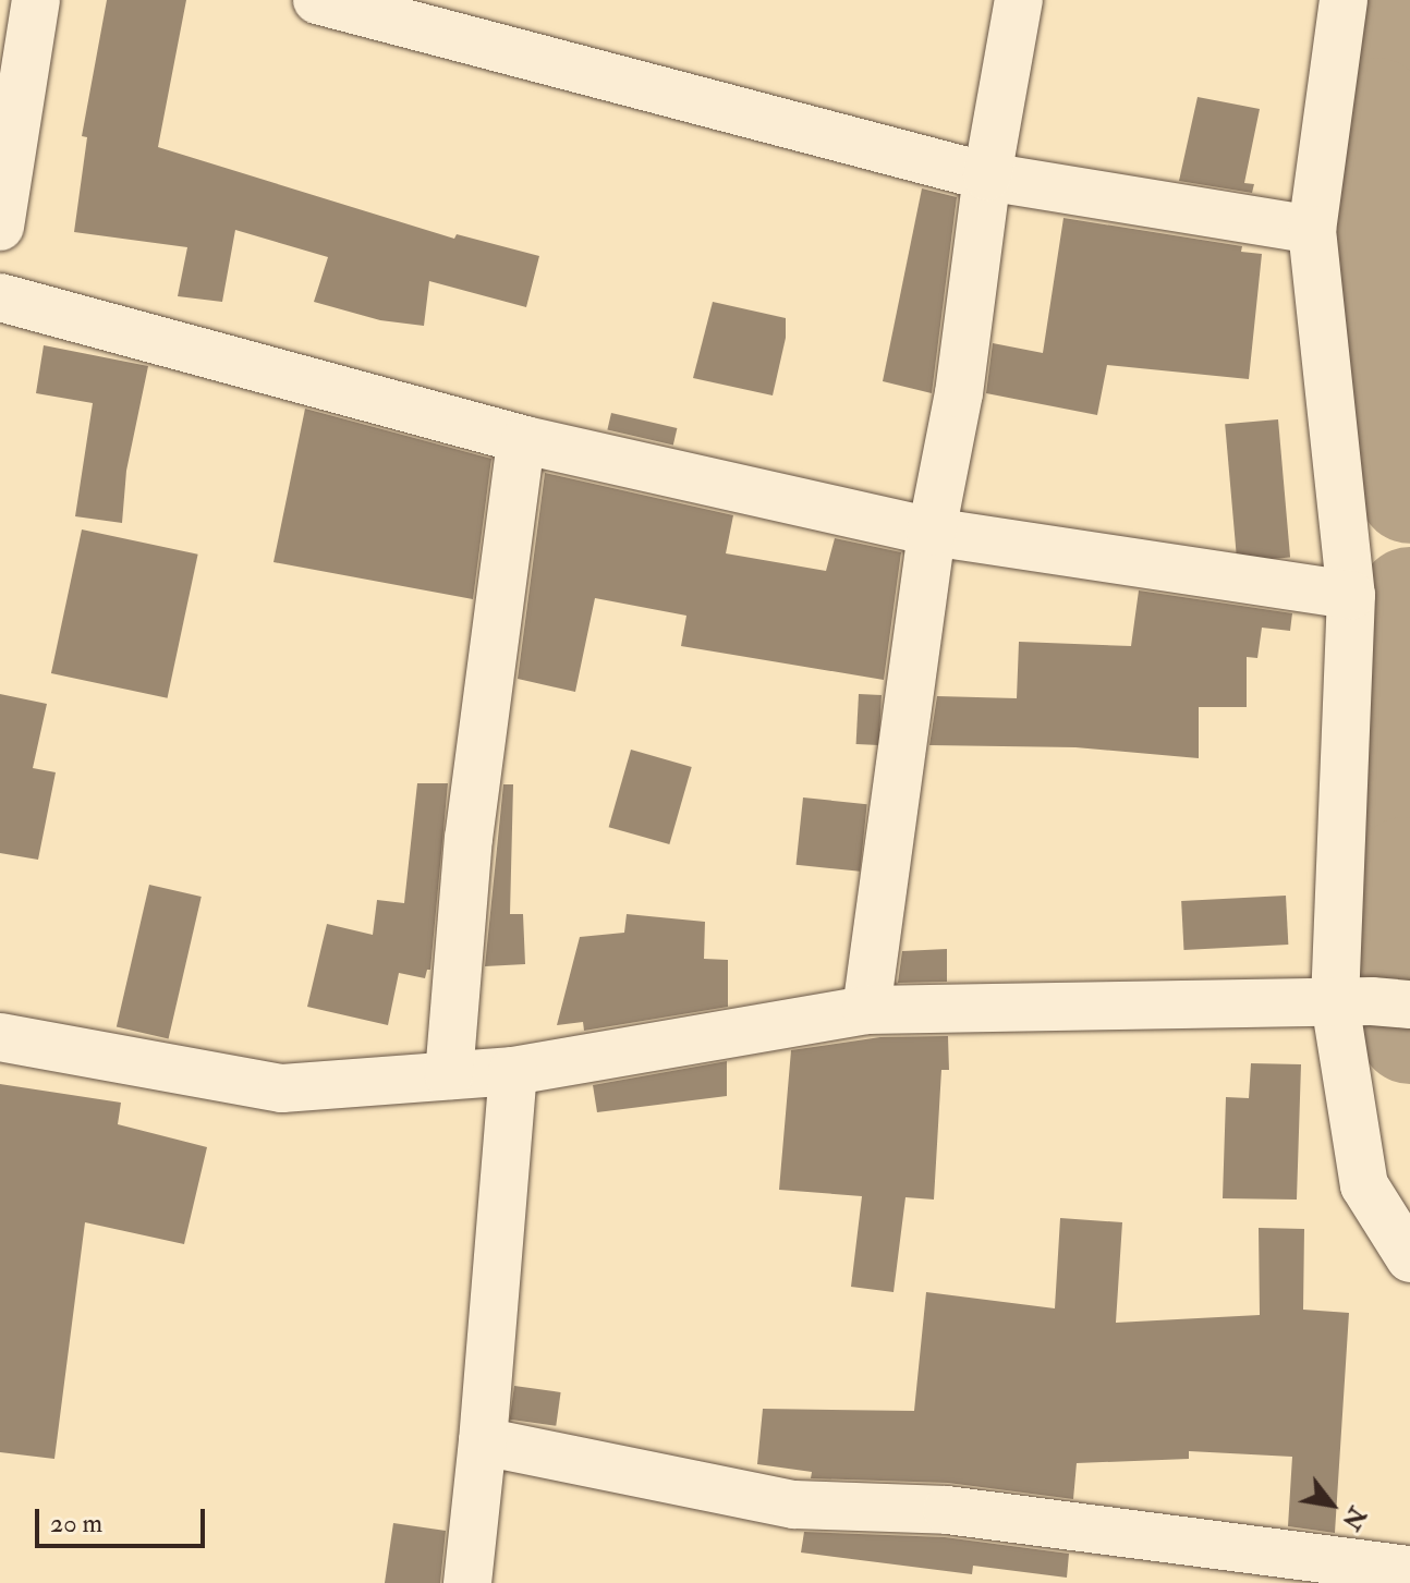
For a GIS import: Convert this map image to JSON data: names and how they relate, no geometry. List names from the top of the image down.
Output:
{
  "scale_bar": "20 m",
  "north": "bottom right"
}
